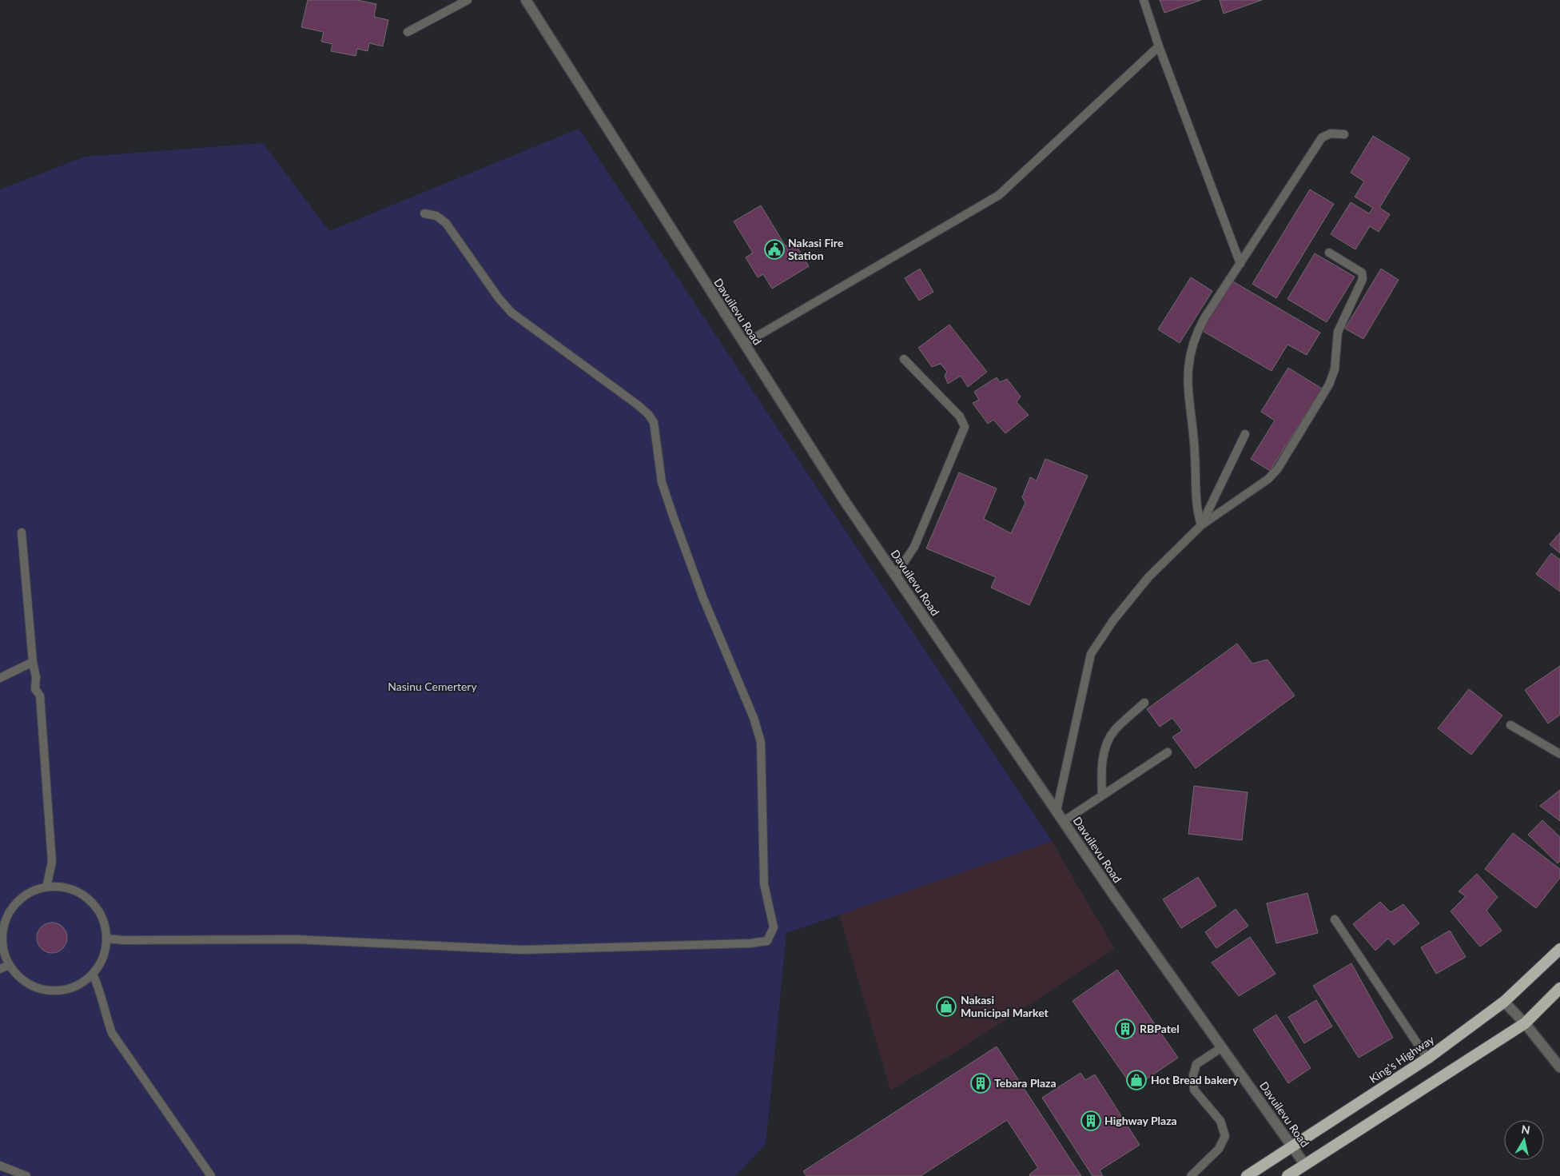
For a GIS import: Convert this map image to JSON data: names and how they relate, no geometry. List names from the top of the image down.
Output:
{
  "streets": {
    "highway": ["King's Highway"],
    "street": ["Davuilevu Road"]
  },
  "crossings": [
    ["Davuilevu Road", "King's Highway"]
  ],
  "parks": ["Nasinu Cemertery"],
  "places": {
    "public building": ["Nakasi Fire Station"],
    "shop": ["Nakasi Municipal Market", "Hot Bread bakery"],
    "building": ["RBPatel", "Tebara Plaza", "Highway Plaza"]
  },
  "north": "top"
}
